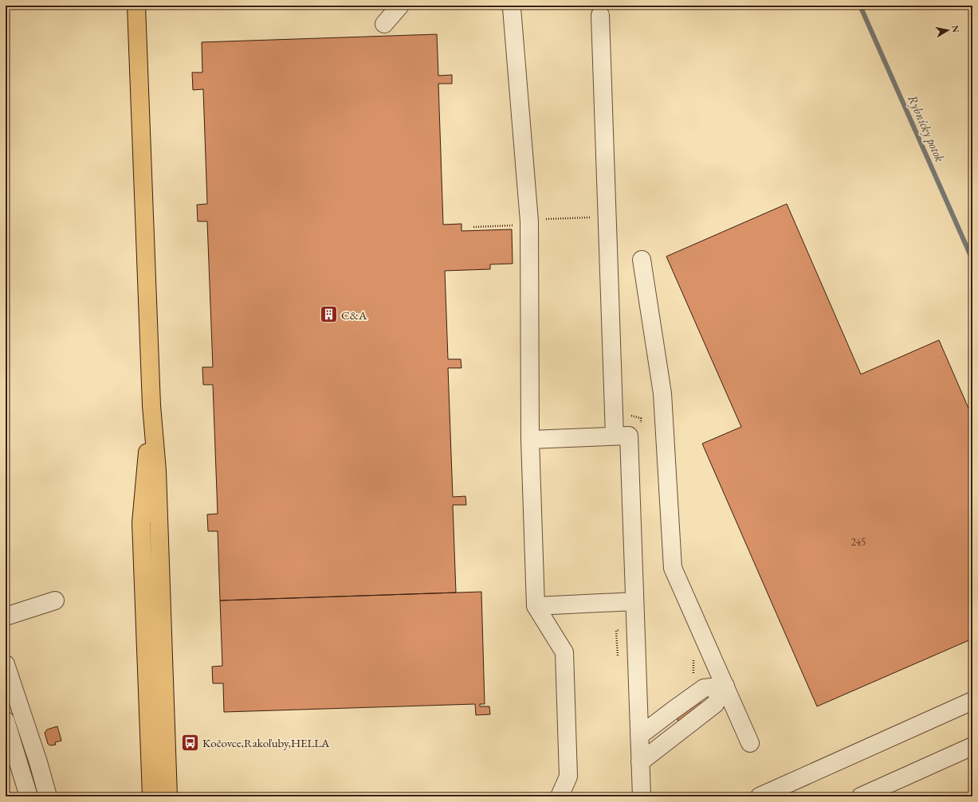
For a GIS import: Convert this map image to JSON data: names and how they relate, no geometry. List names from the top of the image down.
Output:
{
  "water": ["Rybnícky potok"],
  "places": {
    "building": ["C&A"],
    "bus stop": ["Kočovce,Rakoľuby,HELLA"]
  },
  "house_numbers": ["245"],
  "north": "right"
}
